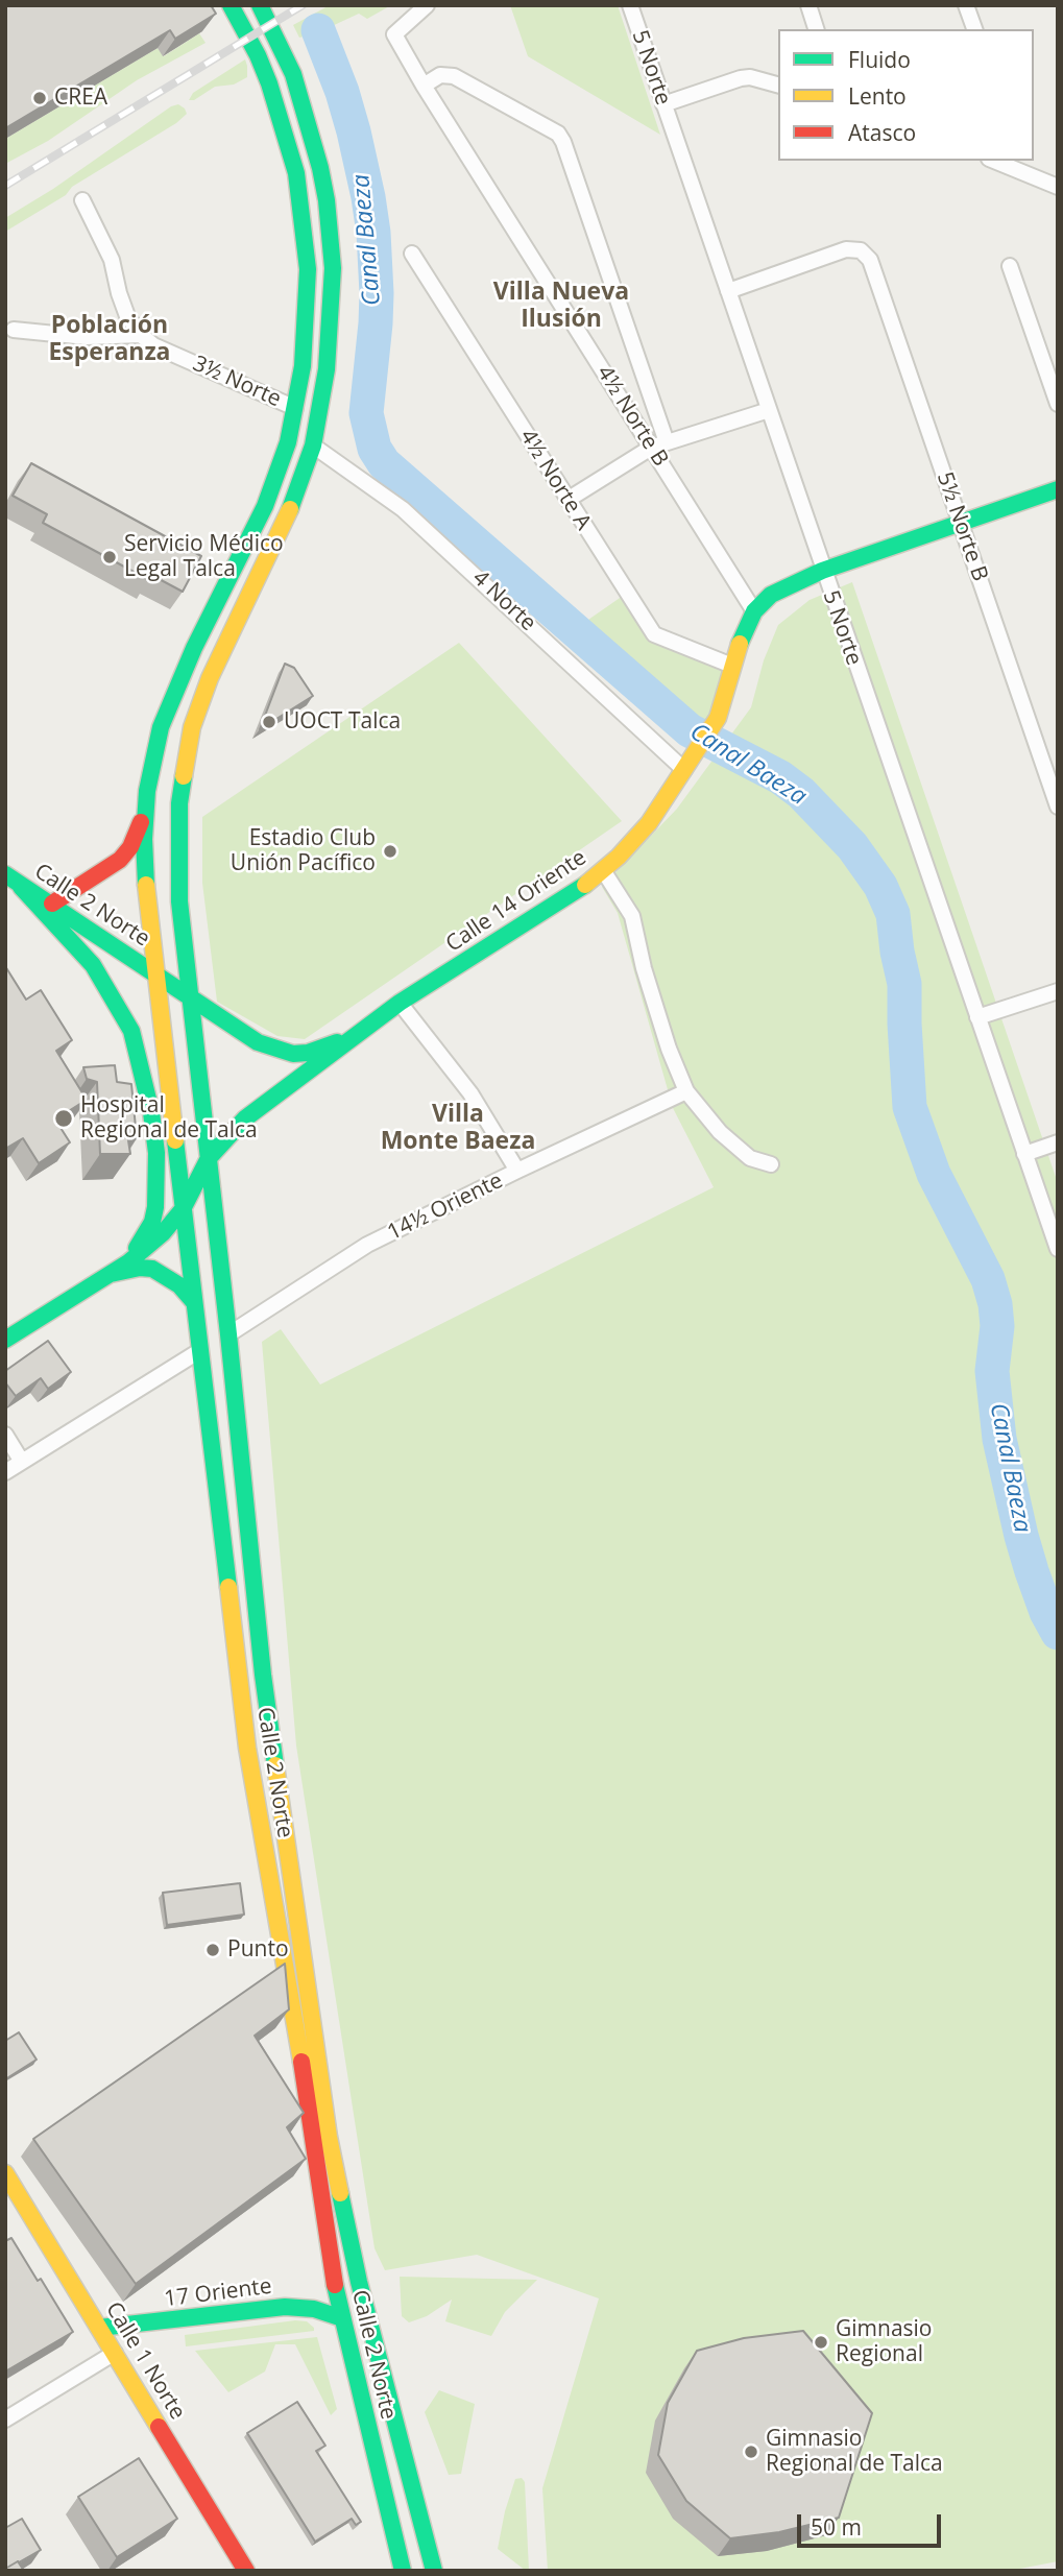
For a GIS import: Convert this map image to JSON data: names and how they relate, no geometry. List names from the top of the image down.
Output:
{
  "streets": {
    "main road": [
      "Calle 14 Oriente",
      "Calle 2 Norte",
      "17 Oriente",
      "Calle 1 Norte"
    ],
    "street": [
      "5 Norte",
      "3½ Norte",
      "4½ Norte B",
      "4½ Norte A",
      "5½ Norte B",
      "4 Norte",
      "14½ Oriente"
    ]
  },
  "crossings": [
    ["5 Norte", "5½ Norte B"],
    ["5 Norte", "Calle 14 Oriente"],
    ["4½ Norte B", "Calle 14 Oriente"],
    ["4½ Norte A", "Calle 14 Oriente"],
    ["5½ Norte B", "Calle 14 Oriente"],
    ["4 Norte", "Calle 14 Oriente"],
    ["Calle 14 Oriente", "Calle 2 Norte"],
    ["Calle 2 Norte", "14½ Oriente"],
    ["Calle 2 Norte", "17 Oriente"],
    ["17 Oriente", "Calle 1 Norte"]
  ],
  "districts": ["Villa Nueva Ilusión", "Población Esperanza", "Villa Monte Baeza"],
  "water": ["Canal Baeza"],
  "places": [
    "CREA",
    "Servicio Médico Legal Talca",
    "UOCT Talca",
    "Estadio Club Unión Pacífico",
    "Hospital Regional de Talca",
    "Punto",
    "Gimnasio Regional",
    "Gimnasio Regional de Talca"
  ],
  "legend": ["Fluido", "Lento", "Atasco"],
  "scale_bar": "50 m"
}
